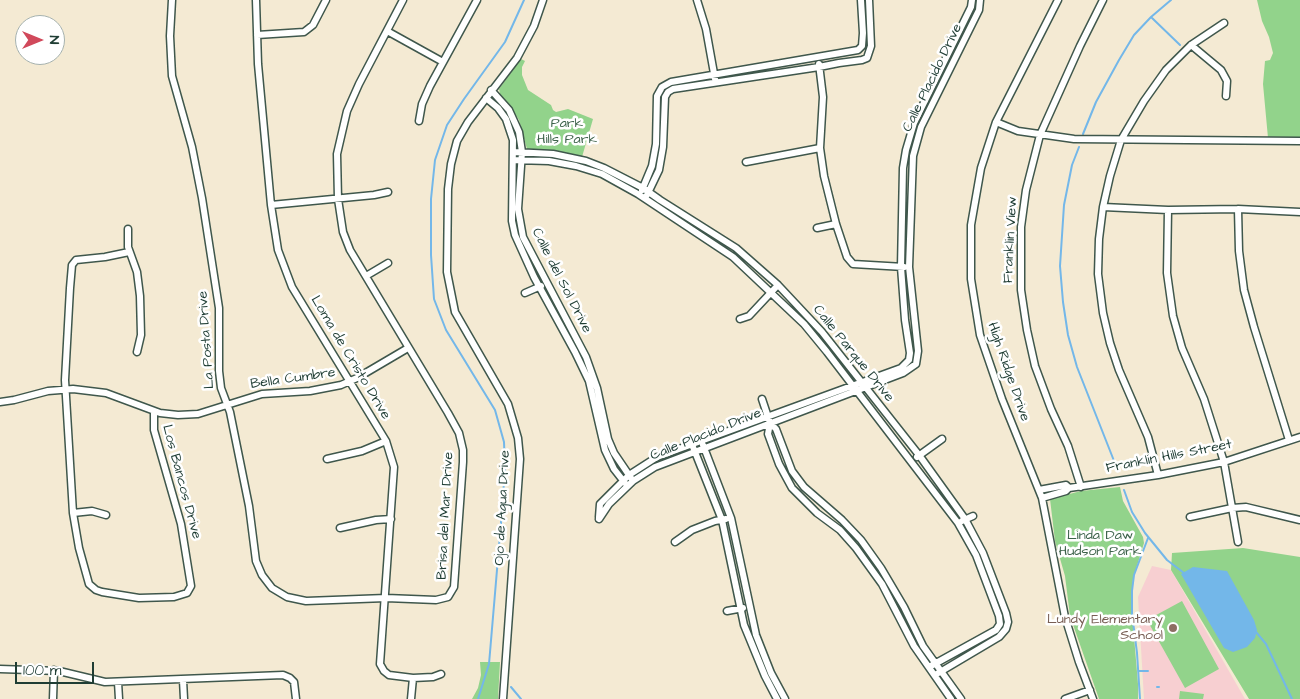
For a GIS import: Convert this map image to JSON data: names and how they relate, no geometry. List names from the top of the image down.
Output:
{
  "streets": {
    "street": [
      "Calle Placido Drive",
      "Franklin View",
      "Calle del Sol Drive",
      "La Posta Drive",
      "Calle Parque Drive",
      "Loma de Cristo Drive",
      "High Ridge Drive",
      "Bella Cumbre",
      "Franklin Hills Street",
      "Los Bancos Drive",
      "Ojo de Agua Drive",
      "Brisa del Mar Drive"
    ]
  },
  "crossings": [
    ["Calle Placido Drive", "Calle del Sol Drive"],
    ["Calle Placido Drive", "Calle Parque Drive"],
    ["Franklin View", "Franklin Hills Street"],
    ["Calle del Sol Drive", "Calle Parque Drive"],
    ["Calle del Sol Drive", "Ojo de Agua Drive"],
    ["La Posta Drive", "Loma de Cristo Drive"],
    ["La Posta Drive", "Bella Cumbre"],
    ["La Posta Drive", "Brisa del Mar Drive"],
    ["Loma de Cristo Drive", "Bella Cumbre"],
    ["Loma de Cristo Drive", "Brisa del Mar Drive"],
    ["High Ridge Drive", "Franklin Hills Street"],
    ["Bella Cumbre", "Los Bancos Drive"],
    ["Bella Cumbre", "Brisa del Mar Drive"]
  ],
  "parks": ["Park Hills Park", "Linda Daw Hudson Park"],
  "places": ["Lundy Elementary School"],
  "scale_bar": "100 m",
  "north": "right"
}
